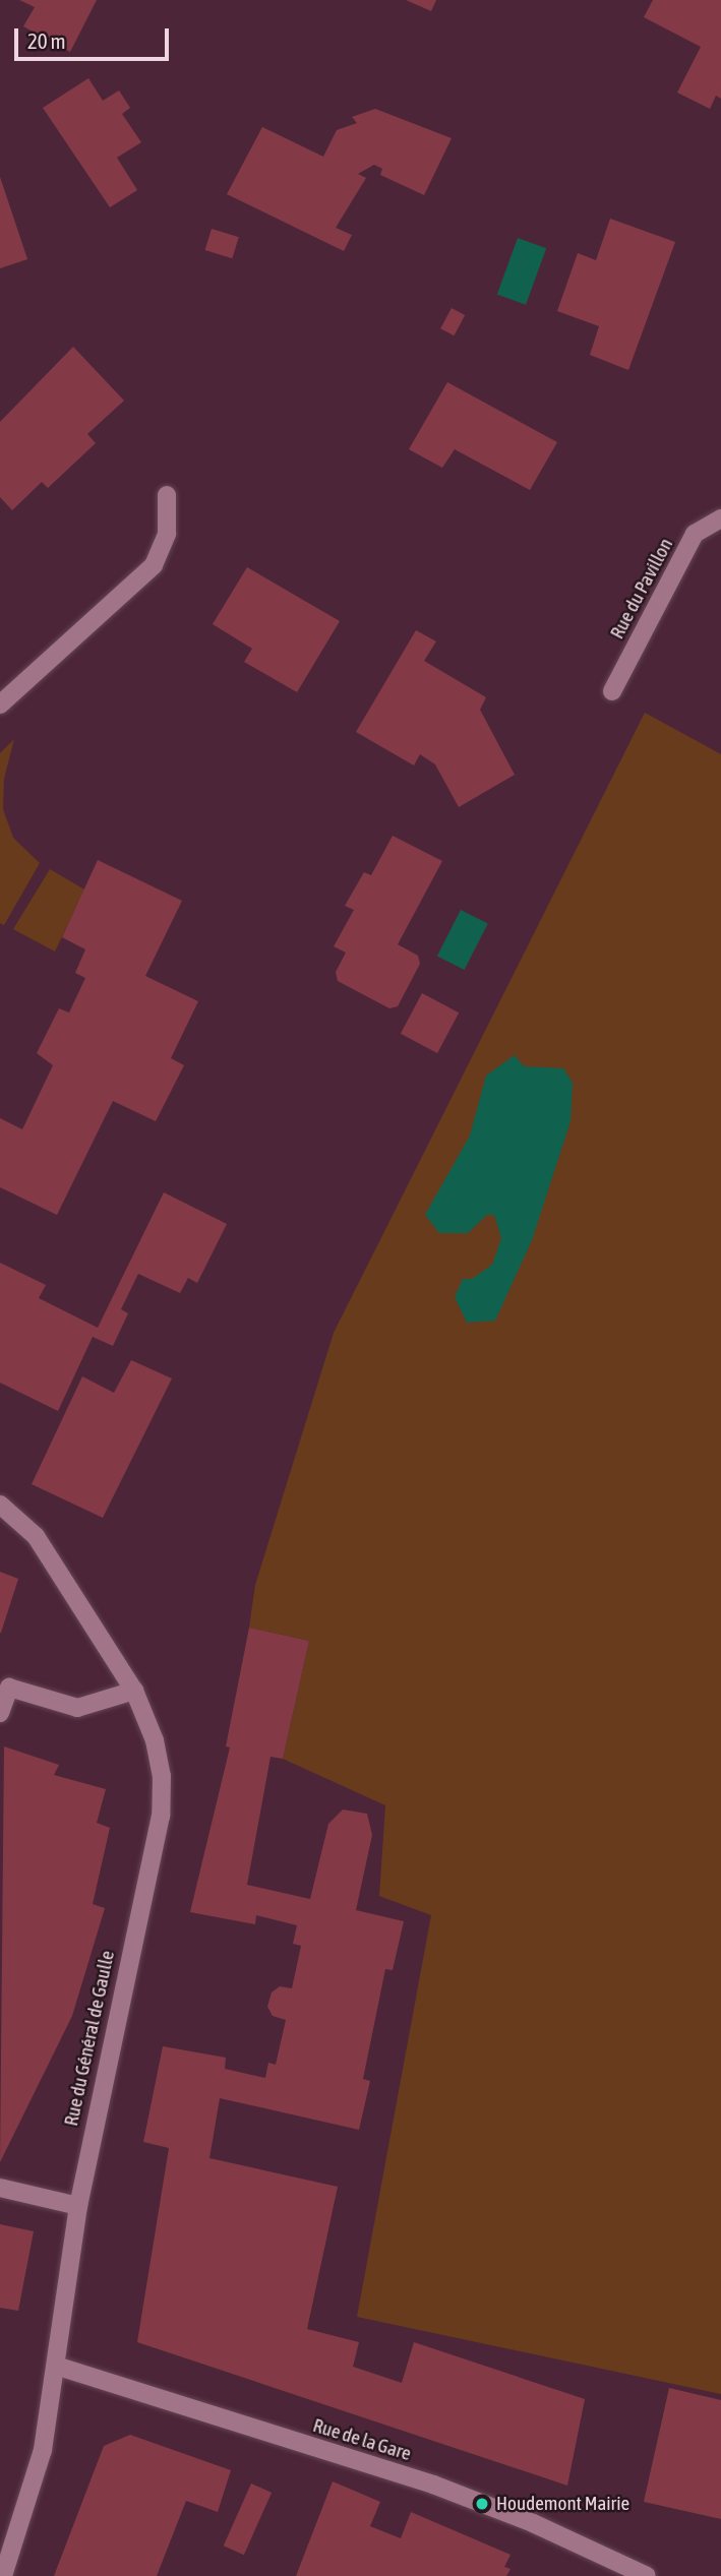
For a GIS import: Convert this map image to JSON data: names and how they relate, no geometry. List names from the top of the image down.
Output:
{
  "streets": {
    "street": ["Rue du Pavillon", "Rue du Général de Gaulle", "Rue de la Gare"]
  },
  "crossings": [
    ["Rue du Général de Gaulle", "Rue de la Gare"]
  ],
  "places": ["Houdemont Mairie"],
  "scale_bar": "20 m"
}
